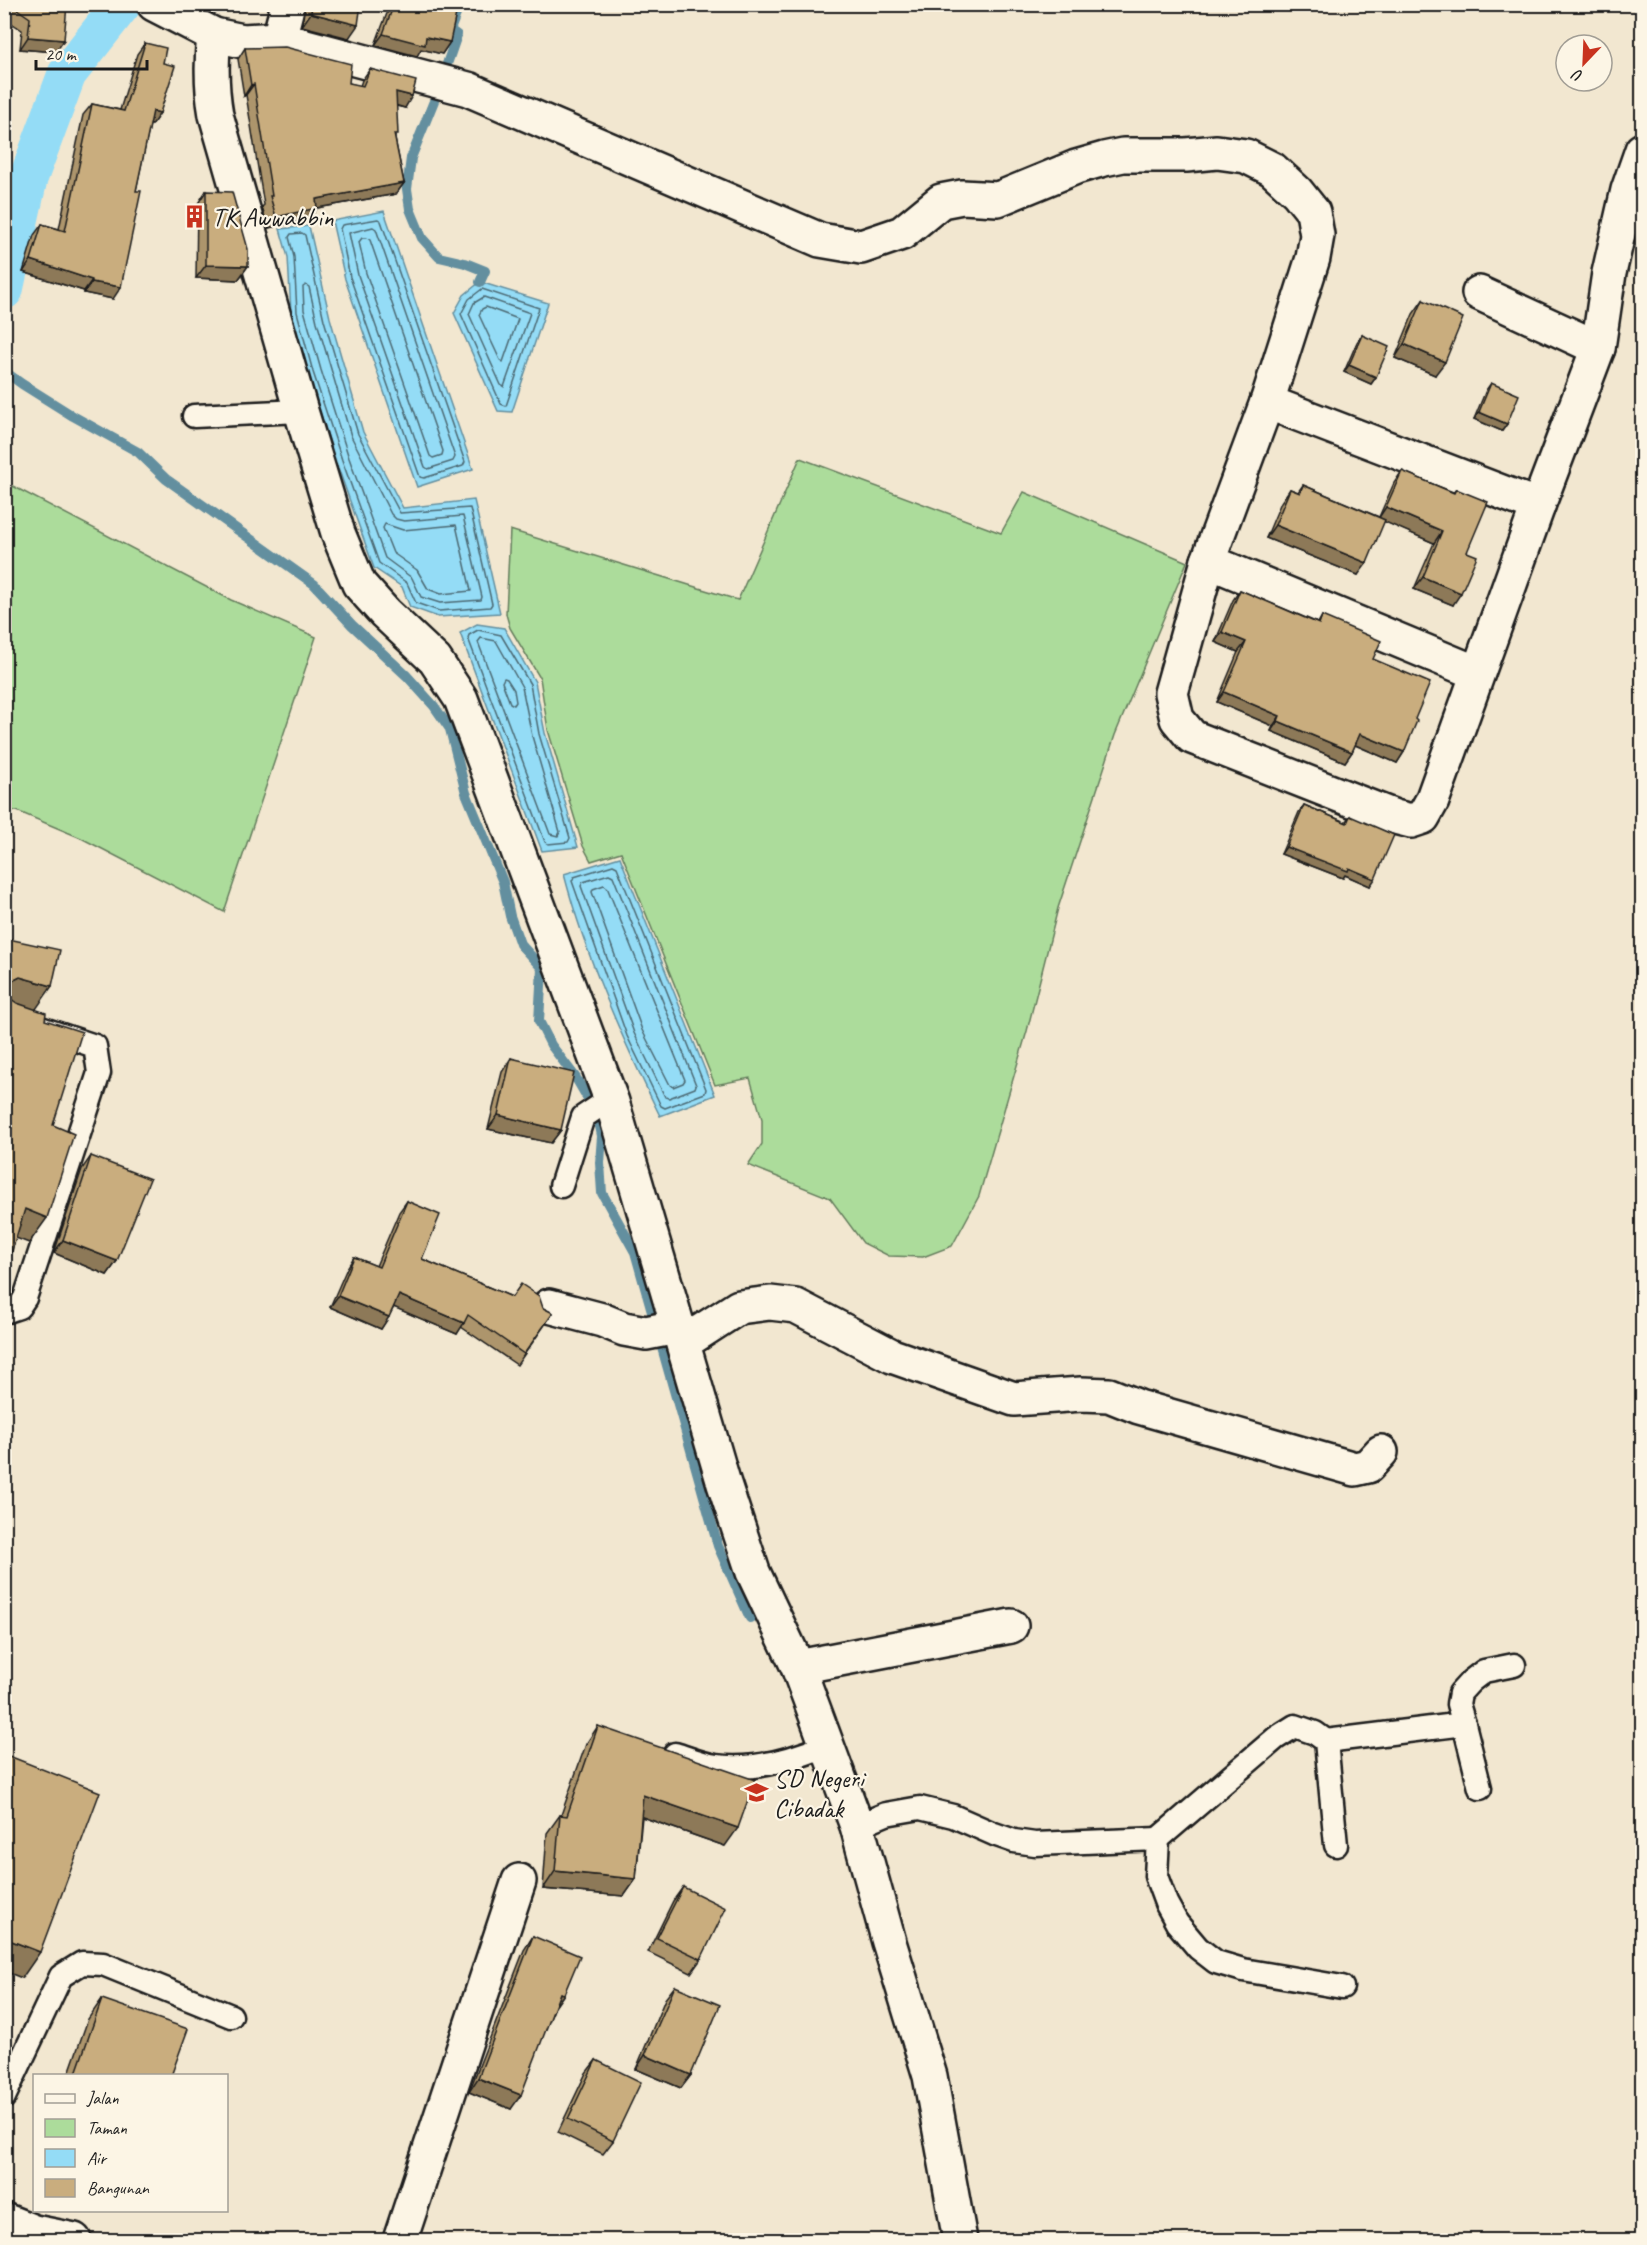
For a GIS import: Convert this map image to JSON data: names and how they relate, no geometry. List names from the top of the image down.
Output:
{
  "places": {
    "building": ["TK Awwabbin"],
    "school or university": ["SD Negeri Cibadak"]
  },
  "legend": [
    "Jalan",
    "Taman",
    "Air",
    "Bangunan"
  ],
  "scale_bar": "20 m",
  "north": "bottom left"
}
